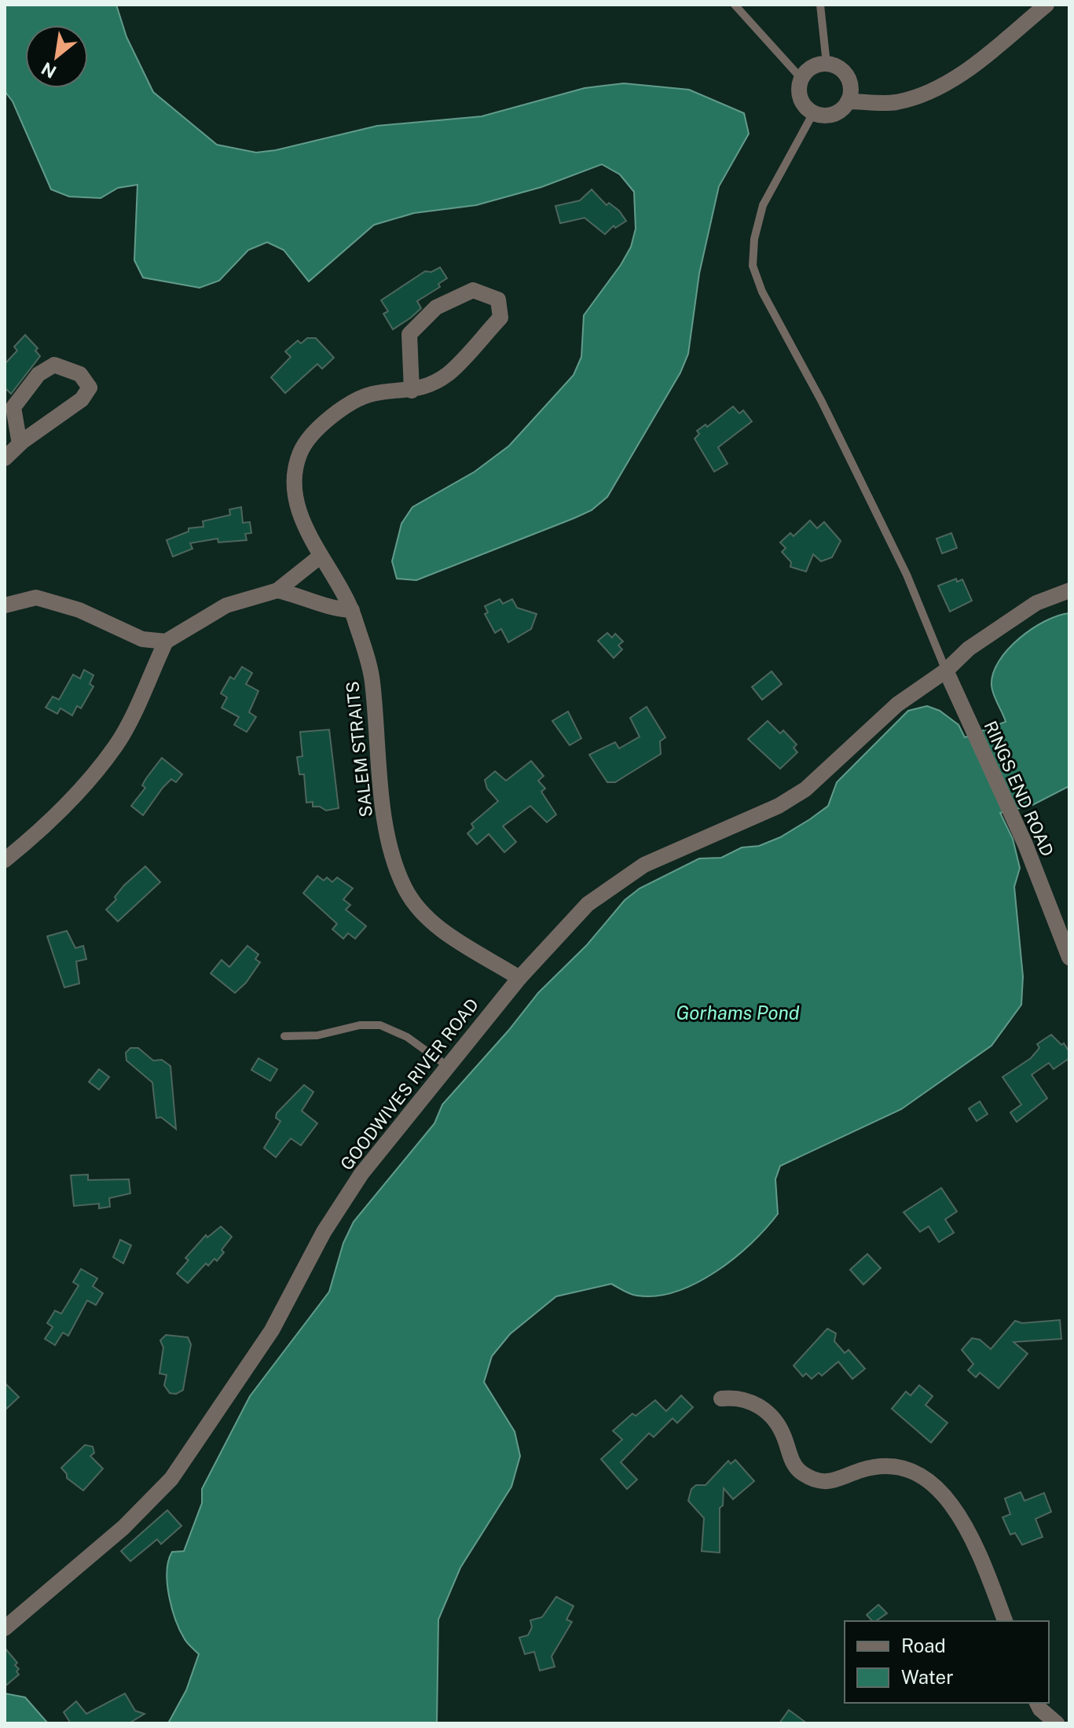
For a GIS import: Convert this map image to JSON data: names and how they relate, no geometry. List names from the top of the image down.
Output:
{
  "streets": {
    "street": ["SALEM STRAITS", "RINGS END ROAD", "GOODWIVES RIVER ROAD"]
  },
  "crossings": [
    ["SALEM STRAITS", "GOODWIVES RIVER ROAD"],
    ["RINGS END ROAD", "GOODWIVES RIVER ROAD"]
  ],
  "water": ["Gorhams Pond"],
  "legend": ["Road", "Water"],
  "north": "bottom left"
}
